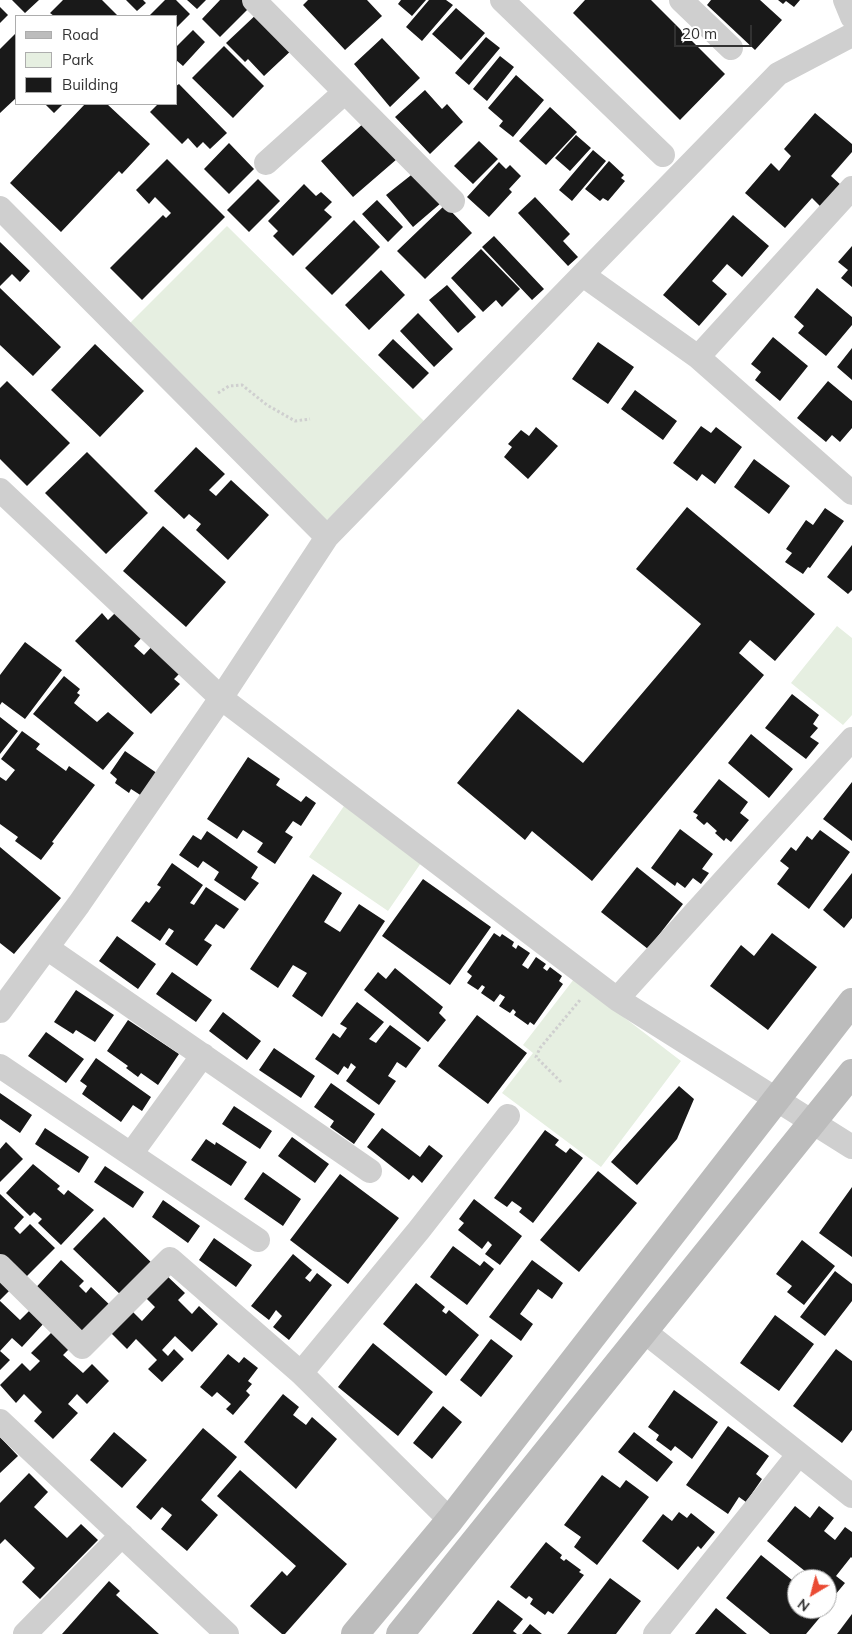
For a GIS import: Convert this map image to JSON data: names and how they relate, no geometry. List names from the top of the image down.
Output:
{
  "legend": ["Road", "Park", "Building"],
  "scale_bar": "20 m",
  "north": "bottom left"
}
